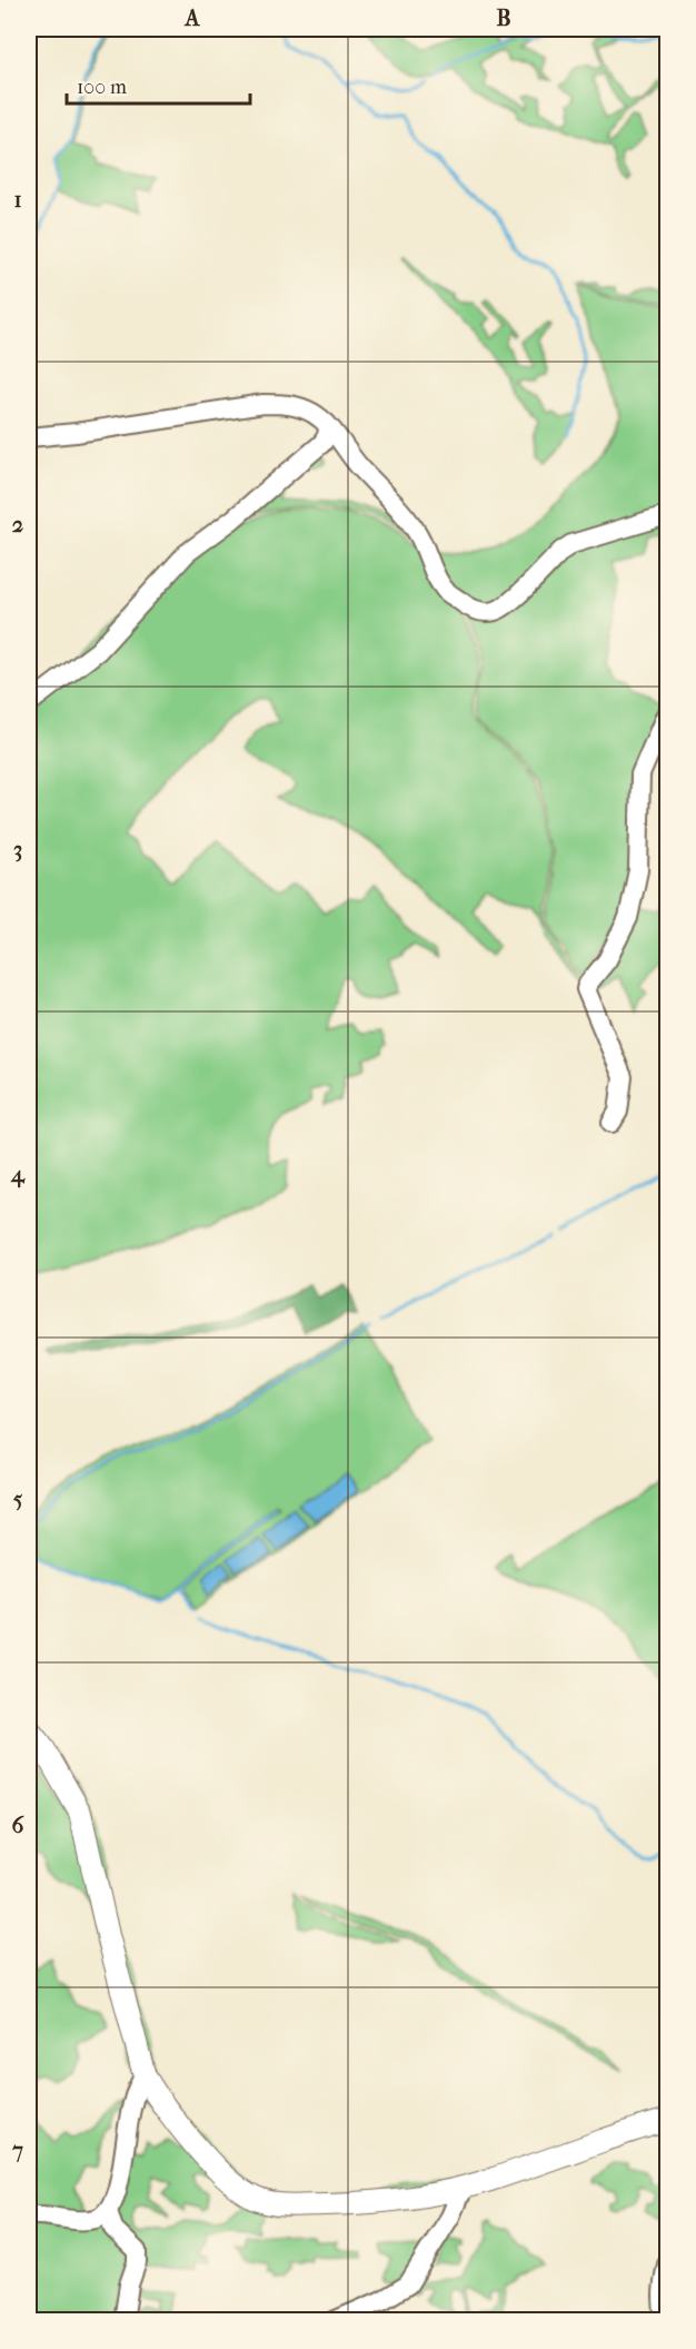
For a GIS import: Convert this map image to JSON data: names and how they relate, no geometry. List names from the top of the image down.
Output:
{
  "scale_bar": "100 m",
  "grid": {
    "columns": ["A", "B"],
    "rows": [
      "1",
      "2",
      "3",
      "4",
      "5",
      "6",
      "7"
    ]
  }
}
